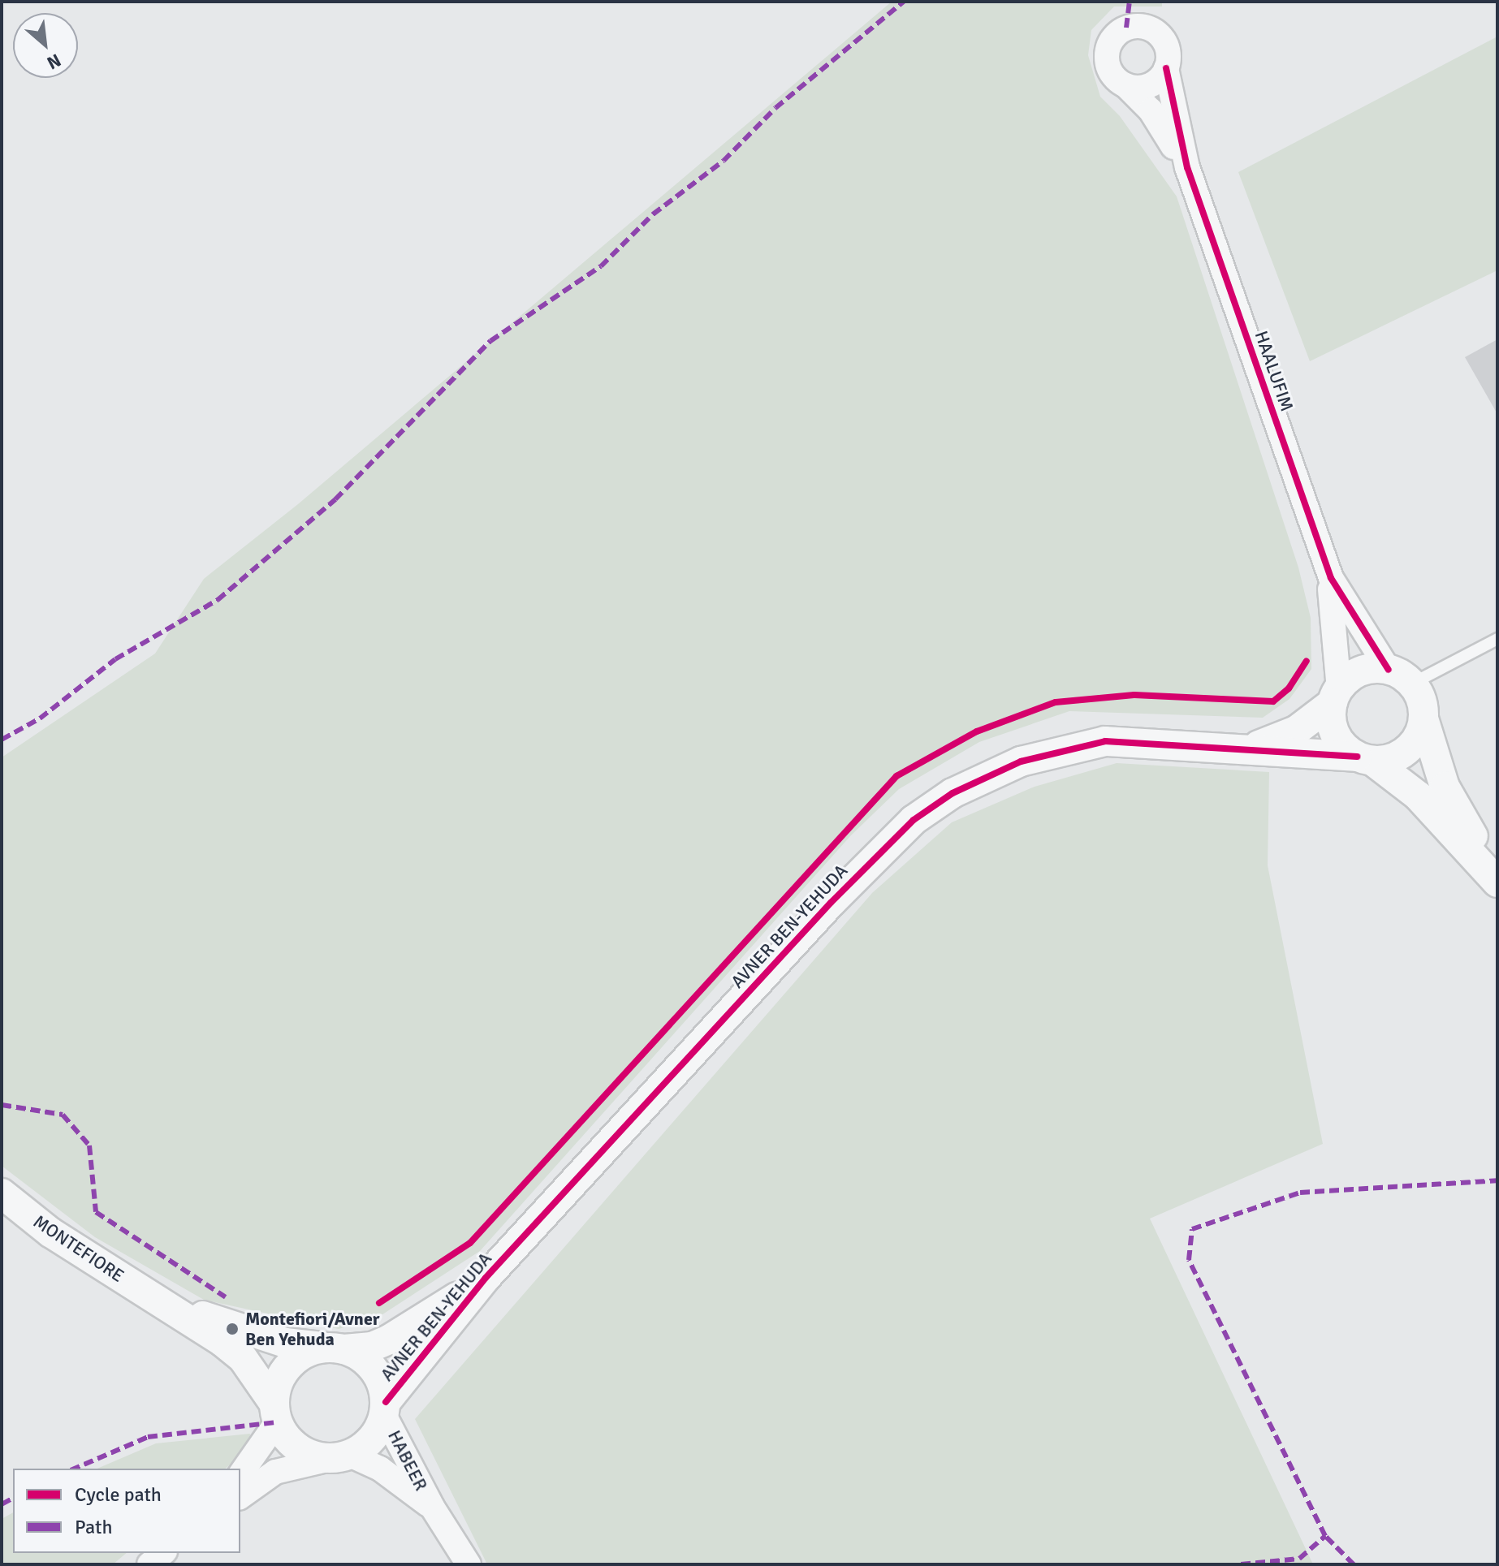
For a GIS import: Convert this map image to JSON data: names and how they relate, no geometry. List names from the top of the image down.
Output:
{
  "streets": {
    "street": [
      "HAALUFIM",
      "AVNER BEN-YEHUDA",
      "MONTEFIORE",
      "HABEER"
    ]
  },
  "crossings": [
    ["HAALUFIM", "AVNER BEN-YEHUDA"],
    ["AVNER BEN-YEHUDA", "MONTEFIORE"],
    ["AVNER BEN-YEHUDA", "HABEER"],
    ["MONTEFIORE", "HABEER"]
  ],
  "places": ["Montefiori/Avner Ben Yehuda"],
  "legend": ["Cycle path", "Path"],
  "north": "bottom right"
}
